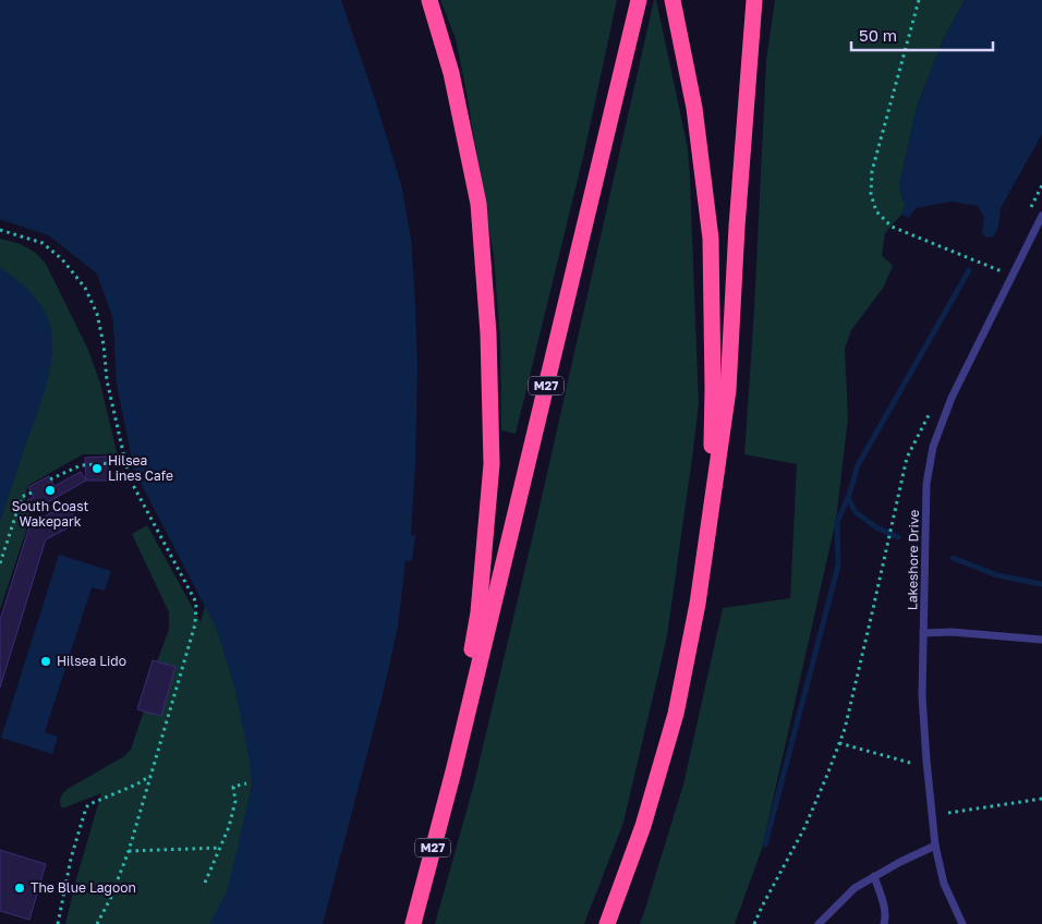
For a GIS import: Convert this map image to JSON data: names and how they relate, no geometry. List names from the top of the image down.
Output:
{
  "streets": {
    "highway": ["M27"],
    "lane": ["Lakeshore Drive"]
  },
  "places": [
    "Hilsea Lines Cafe",
    "South Coast Wakepark",
    "Hilsea Lido",
    "The Blue Lagoon"
  ],
  "scale_bar": "50 m"
}
